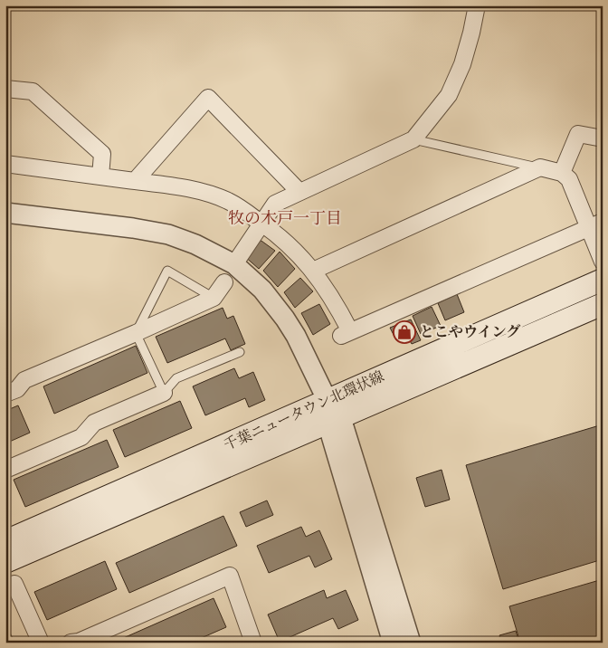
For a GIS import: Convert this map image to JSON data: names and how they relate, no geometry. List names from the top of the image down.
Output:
{
  "streets": {
    "main road": ["千葉ニュータウン北環状線"]
  },
  "districts": ["牧の木戸一丁目"],
  "places": {
    "shop": ["とこやウイング"]
  }
}
